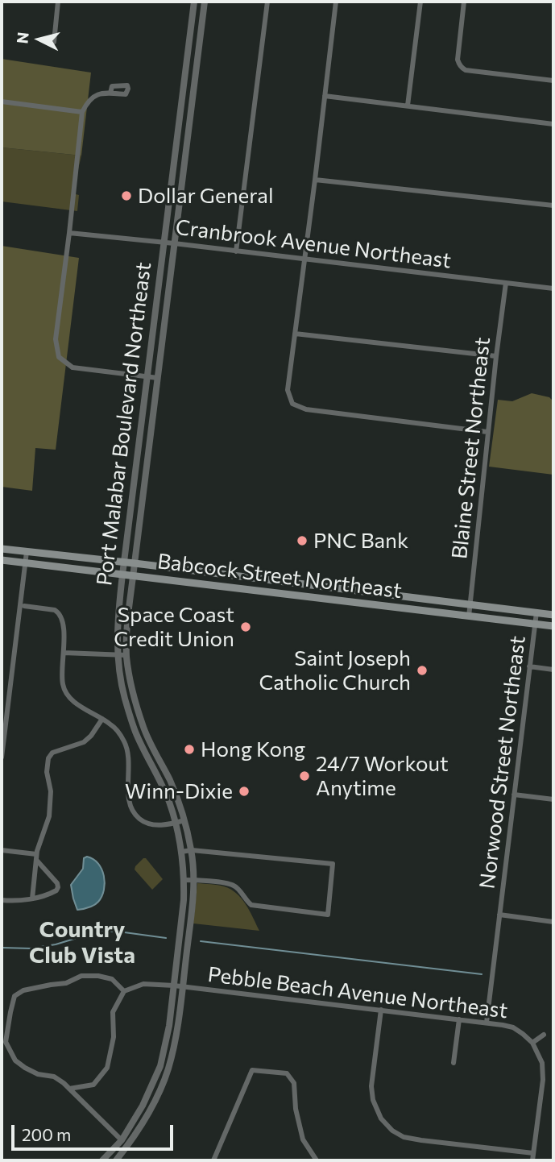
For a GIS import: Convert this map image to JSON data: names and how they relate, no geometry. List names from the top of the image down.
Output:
{
  "streets": {
    "main road": ["Babcock Street Northeast"],
    "street": [
      "Cranbrook Avenue Northeast",
      "Port Malabar Boulevard Northeast",
      "Blaine Street Northeast",
      "Norwood Street Northeast",
      "Pebble Beach Avenue Northeast"
    ]
  },
  "crossings": [
    ["Cranbrook Avenue Northeast", "Port Malabar Boulevard Northeast"],
    ["Cranbrook Avenue Northeast", "Blaine Street Northeast"],
    ["Port Malabar Boulevard Northeast", "Babcock Street Northeast"],
    ["Port Malabar Boulevard Northeast", "Pebble Beach Avenue Northeast"],
    ["Blaine Street Northeast", "Babcock Street Northeast"],
    ["Babcock Street Northeast", "Norwood Street Northeast"],
    ["Norwood Street Northeast", "Pebble Beach Avenue Northeast"]
  ],
  "districts": ["Country Club Vista"],
  "places": [
    "Dollar General",
    "PNC Bank",
    "Space Coast Credit Union",
    "Saint Joseph Catholic Church",
    "Hong Kong",
    "24/7 Workout Anytime",
    "Winn-Dixie"
  ],
  "scale_bar": "200 m",
  "north": "left"
}
